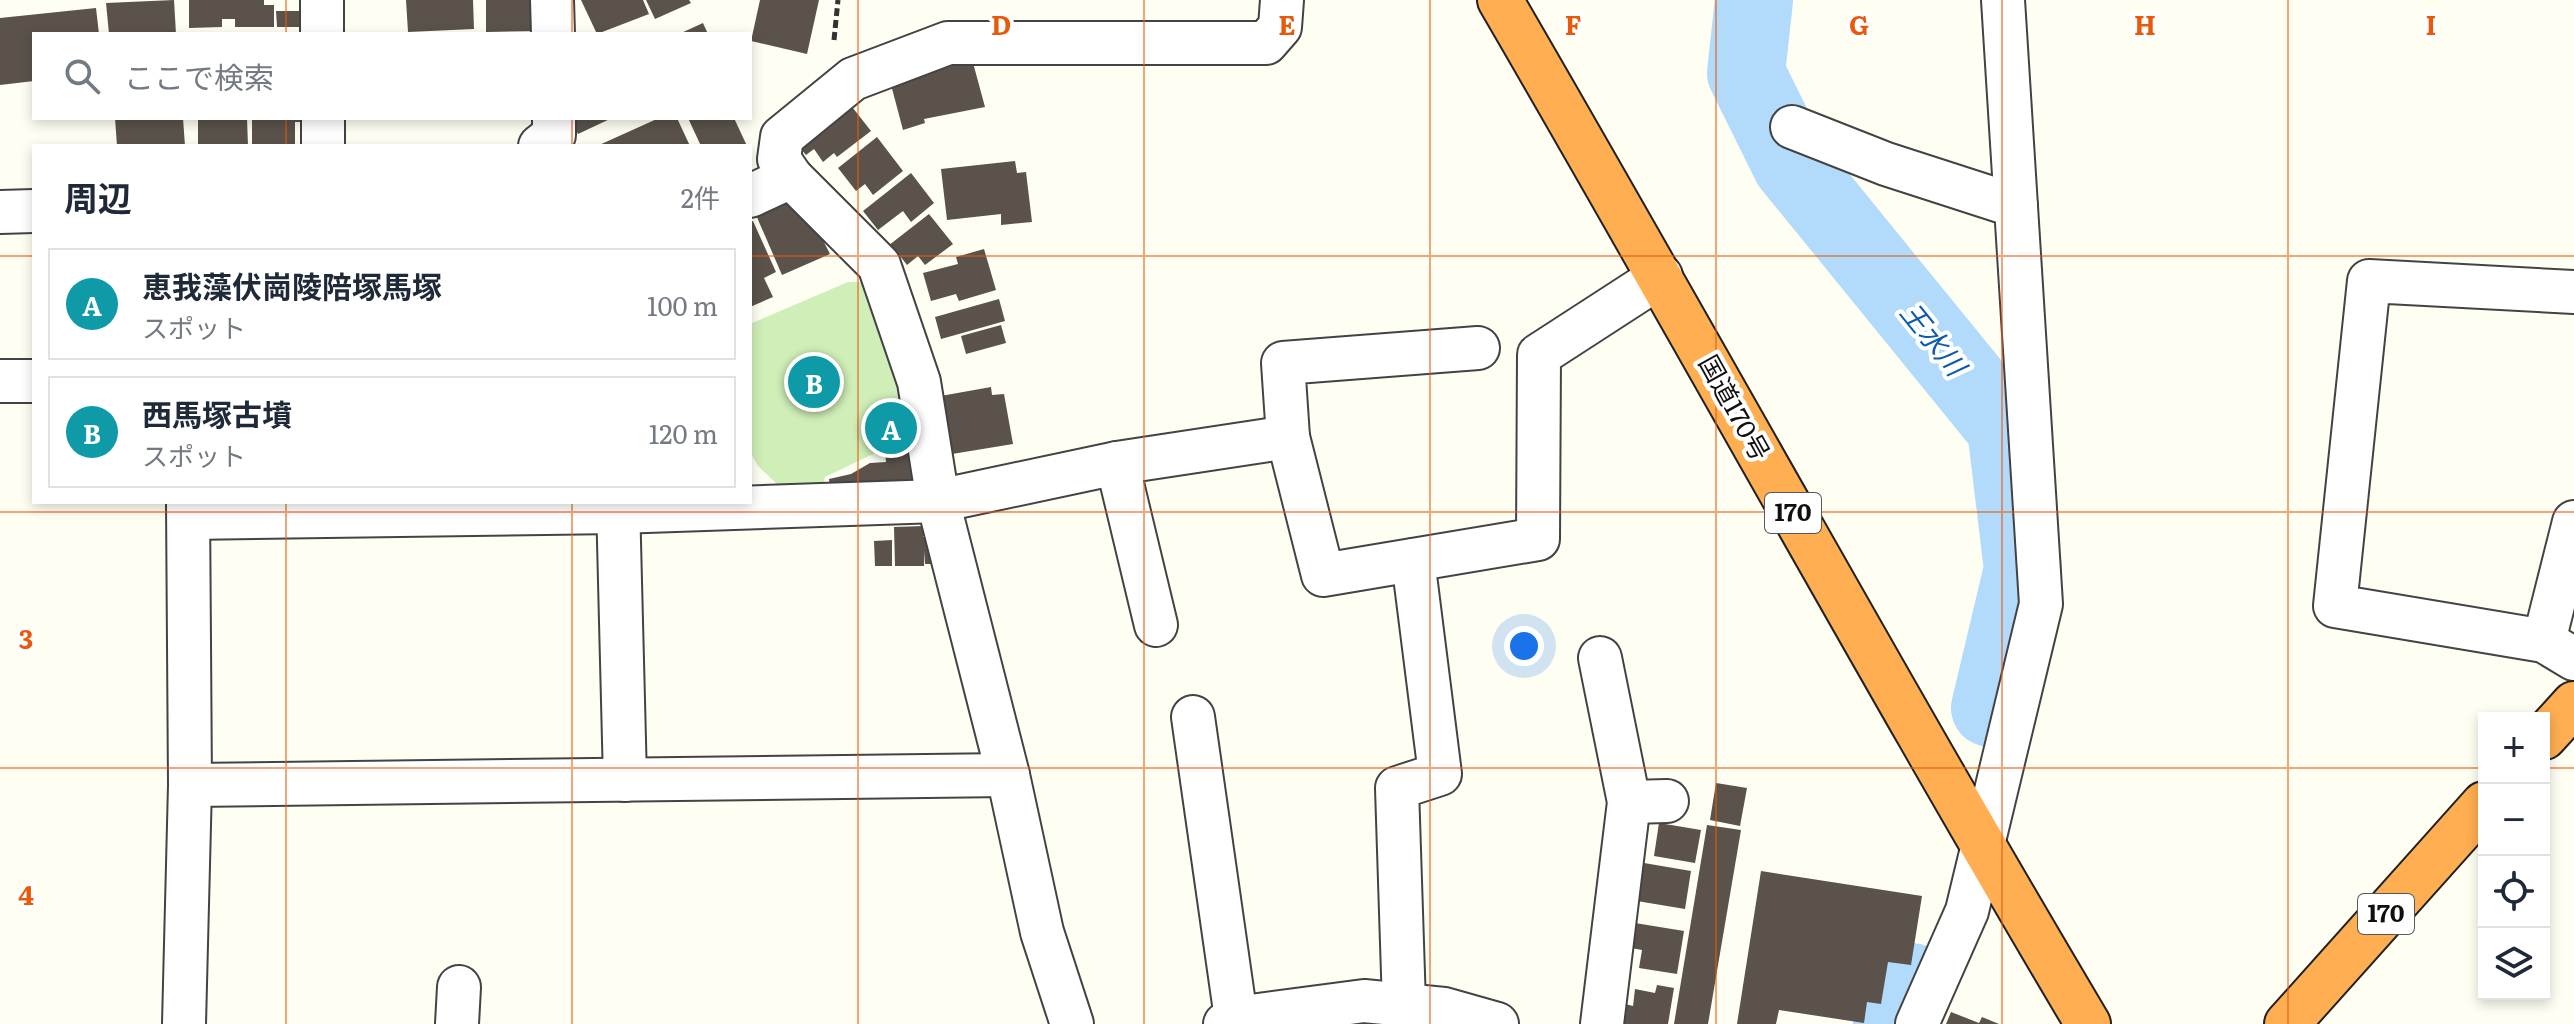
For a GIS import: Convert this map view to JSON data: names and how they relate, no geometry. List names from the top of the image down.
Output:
{
  "streets": {
    "highway": ["国道170号", "170"]
  },
  "water": ["王水川"],
  "page": {
    "search": "ここで検索",
    "heading": ["周辺", "2件"],
    "list": [
      {
        "mark": "A",
        "name": "恵我藻伏崗陵陪塚馬塚",
        "note": "スポット",
        "value": "100 m"
      },
      {
        "mark": "B",
        "name": "西馬塚古墳",
        "note": "スポット",
        "value": "120 m"
      }
    ],
    "pins": ["B", "A"],
    "map_buttons": ["+", "−"]
  },
  "grid": {
    "columns": [
      "D",
      "E",
      "F",
      "G",
      "H",
      "I"
    ],
    "rows": ["3", "4"]
  }
}
